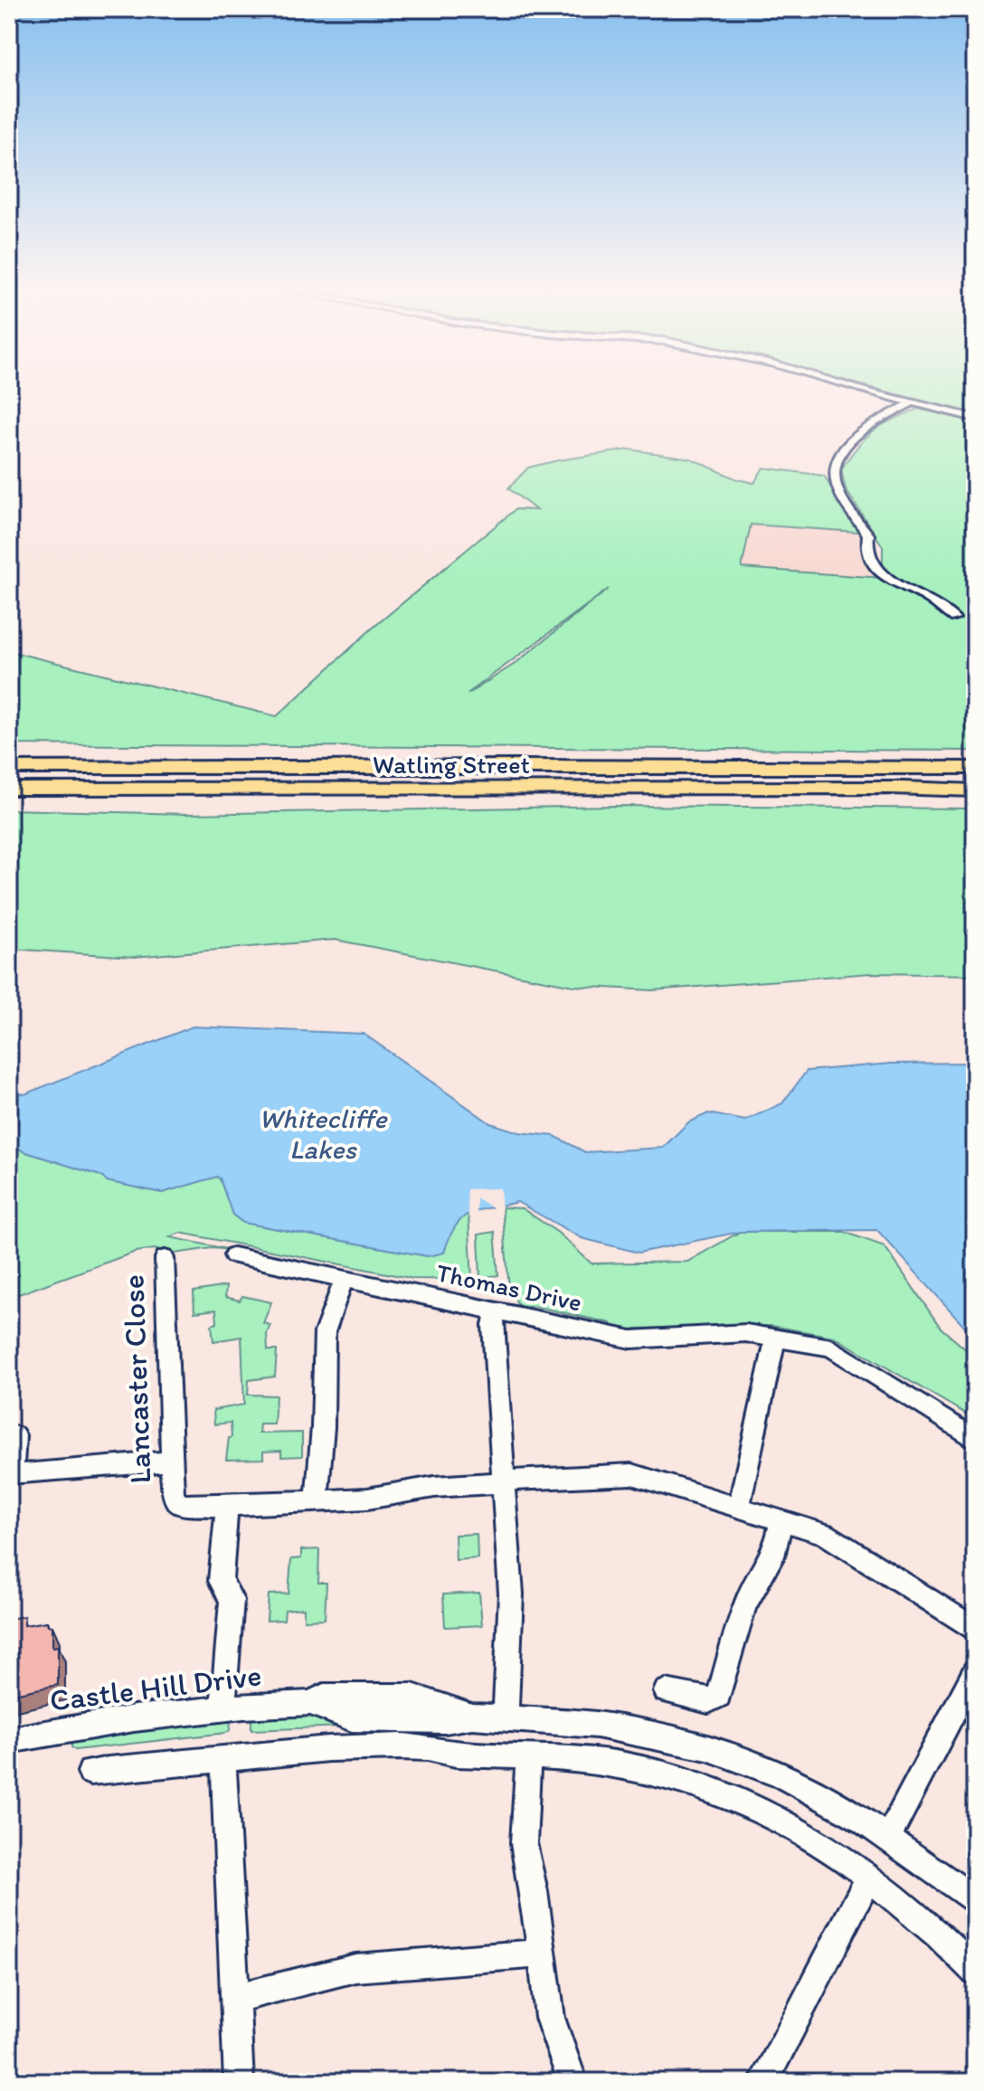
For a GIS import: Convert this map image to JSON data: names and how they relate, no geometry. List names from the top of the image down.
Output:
{
  "streets": {
    "highway": ["Watling Street"],
    "street": ["Thomas Drive", "Lancaster Close", "Castle Hill Drive"]
  },
  "water": ["Whitecliffe Lakes"]
}
